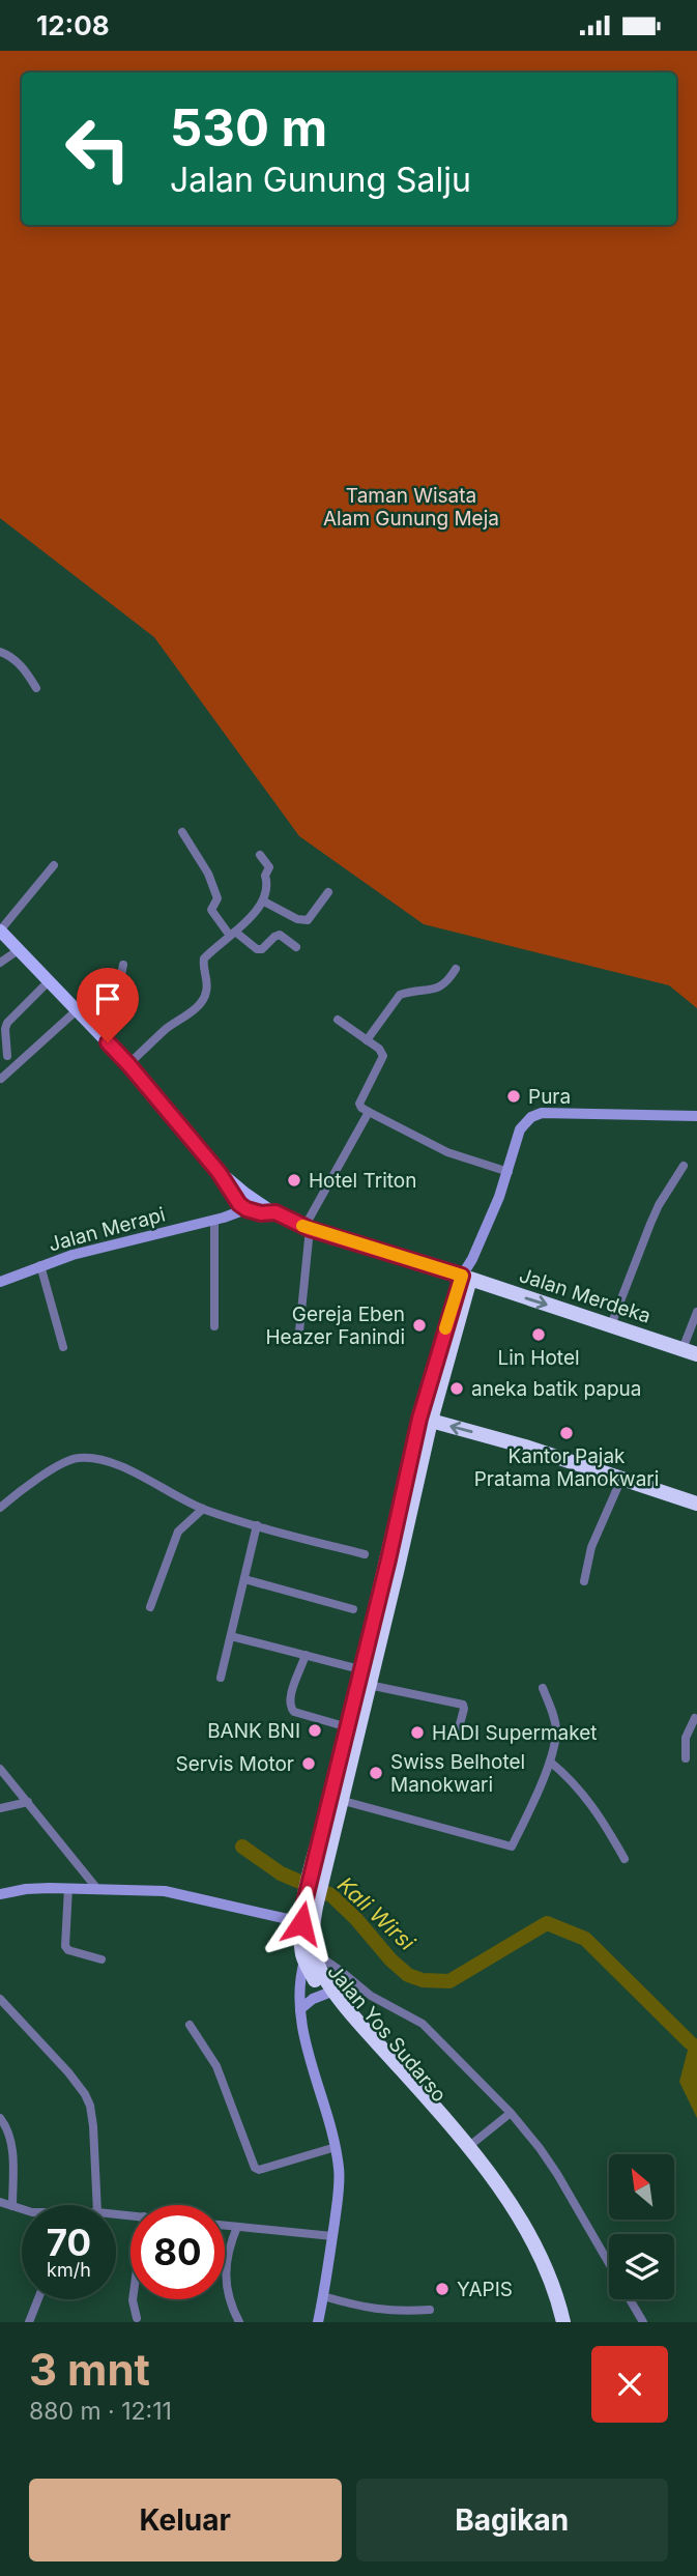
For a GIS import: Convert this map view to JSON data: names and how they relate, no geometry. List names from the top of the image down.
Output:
{
  "streets": {
    "highway": ["Jalan Merdeka", "Jalan Yos Sudarso"],
    "street": ["Jalan Merapi"]
  },
  "crossings": [
    ["Jalan Merdeka", "Jalan Yos Sudarso"]
  ],
  "one_way": ["Jalan Merdeka"],
  "water": ["Kali Wirsi"],
  "parks": ["Taman Wisata Alam Gunung Meja"],
  "places": [
    "Pura",
    "Hotel Triton",
    "Gereja Eben Heazer Fanindi",
    "Lin Hotel",
    "aneka batik papua",
    "Kantor Pajak Pratama Manokwari",
    "BANK BNI",
    "HADI Supermaket",
    "Servis Motor",
    "Swiss Belhotel Manokwari",
    "YAPIS"
  ],
  "north": "top left",
  "page": {
    "status": "12:08",
    "turn": ["530 m", "Jalan Gunung Salju"],
    "speed": "70 km/h",
    "limit": "80",
    "heading": ["3 mnt", "880 m · 12:11"],
    "buttons": ["Keluar", "Bagikan"]
  }
}
